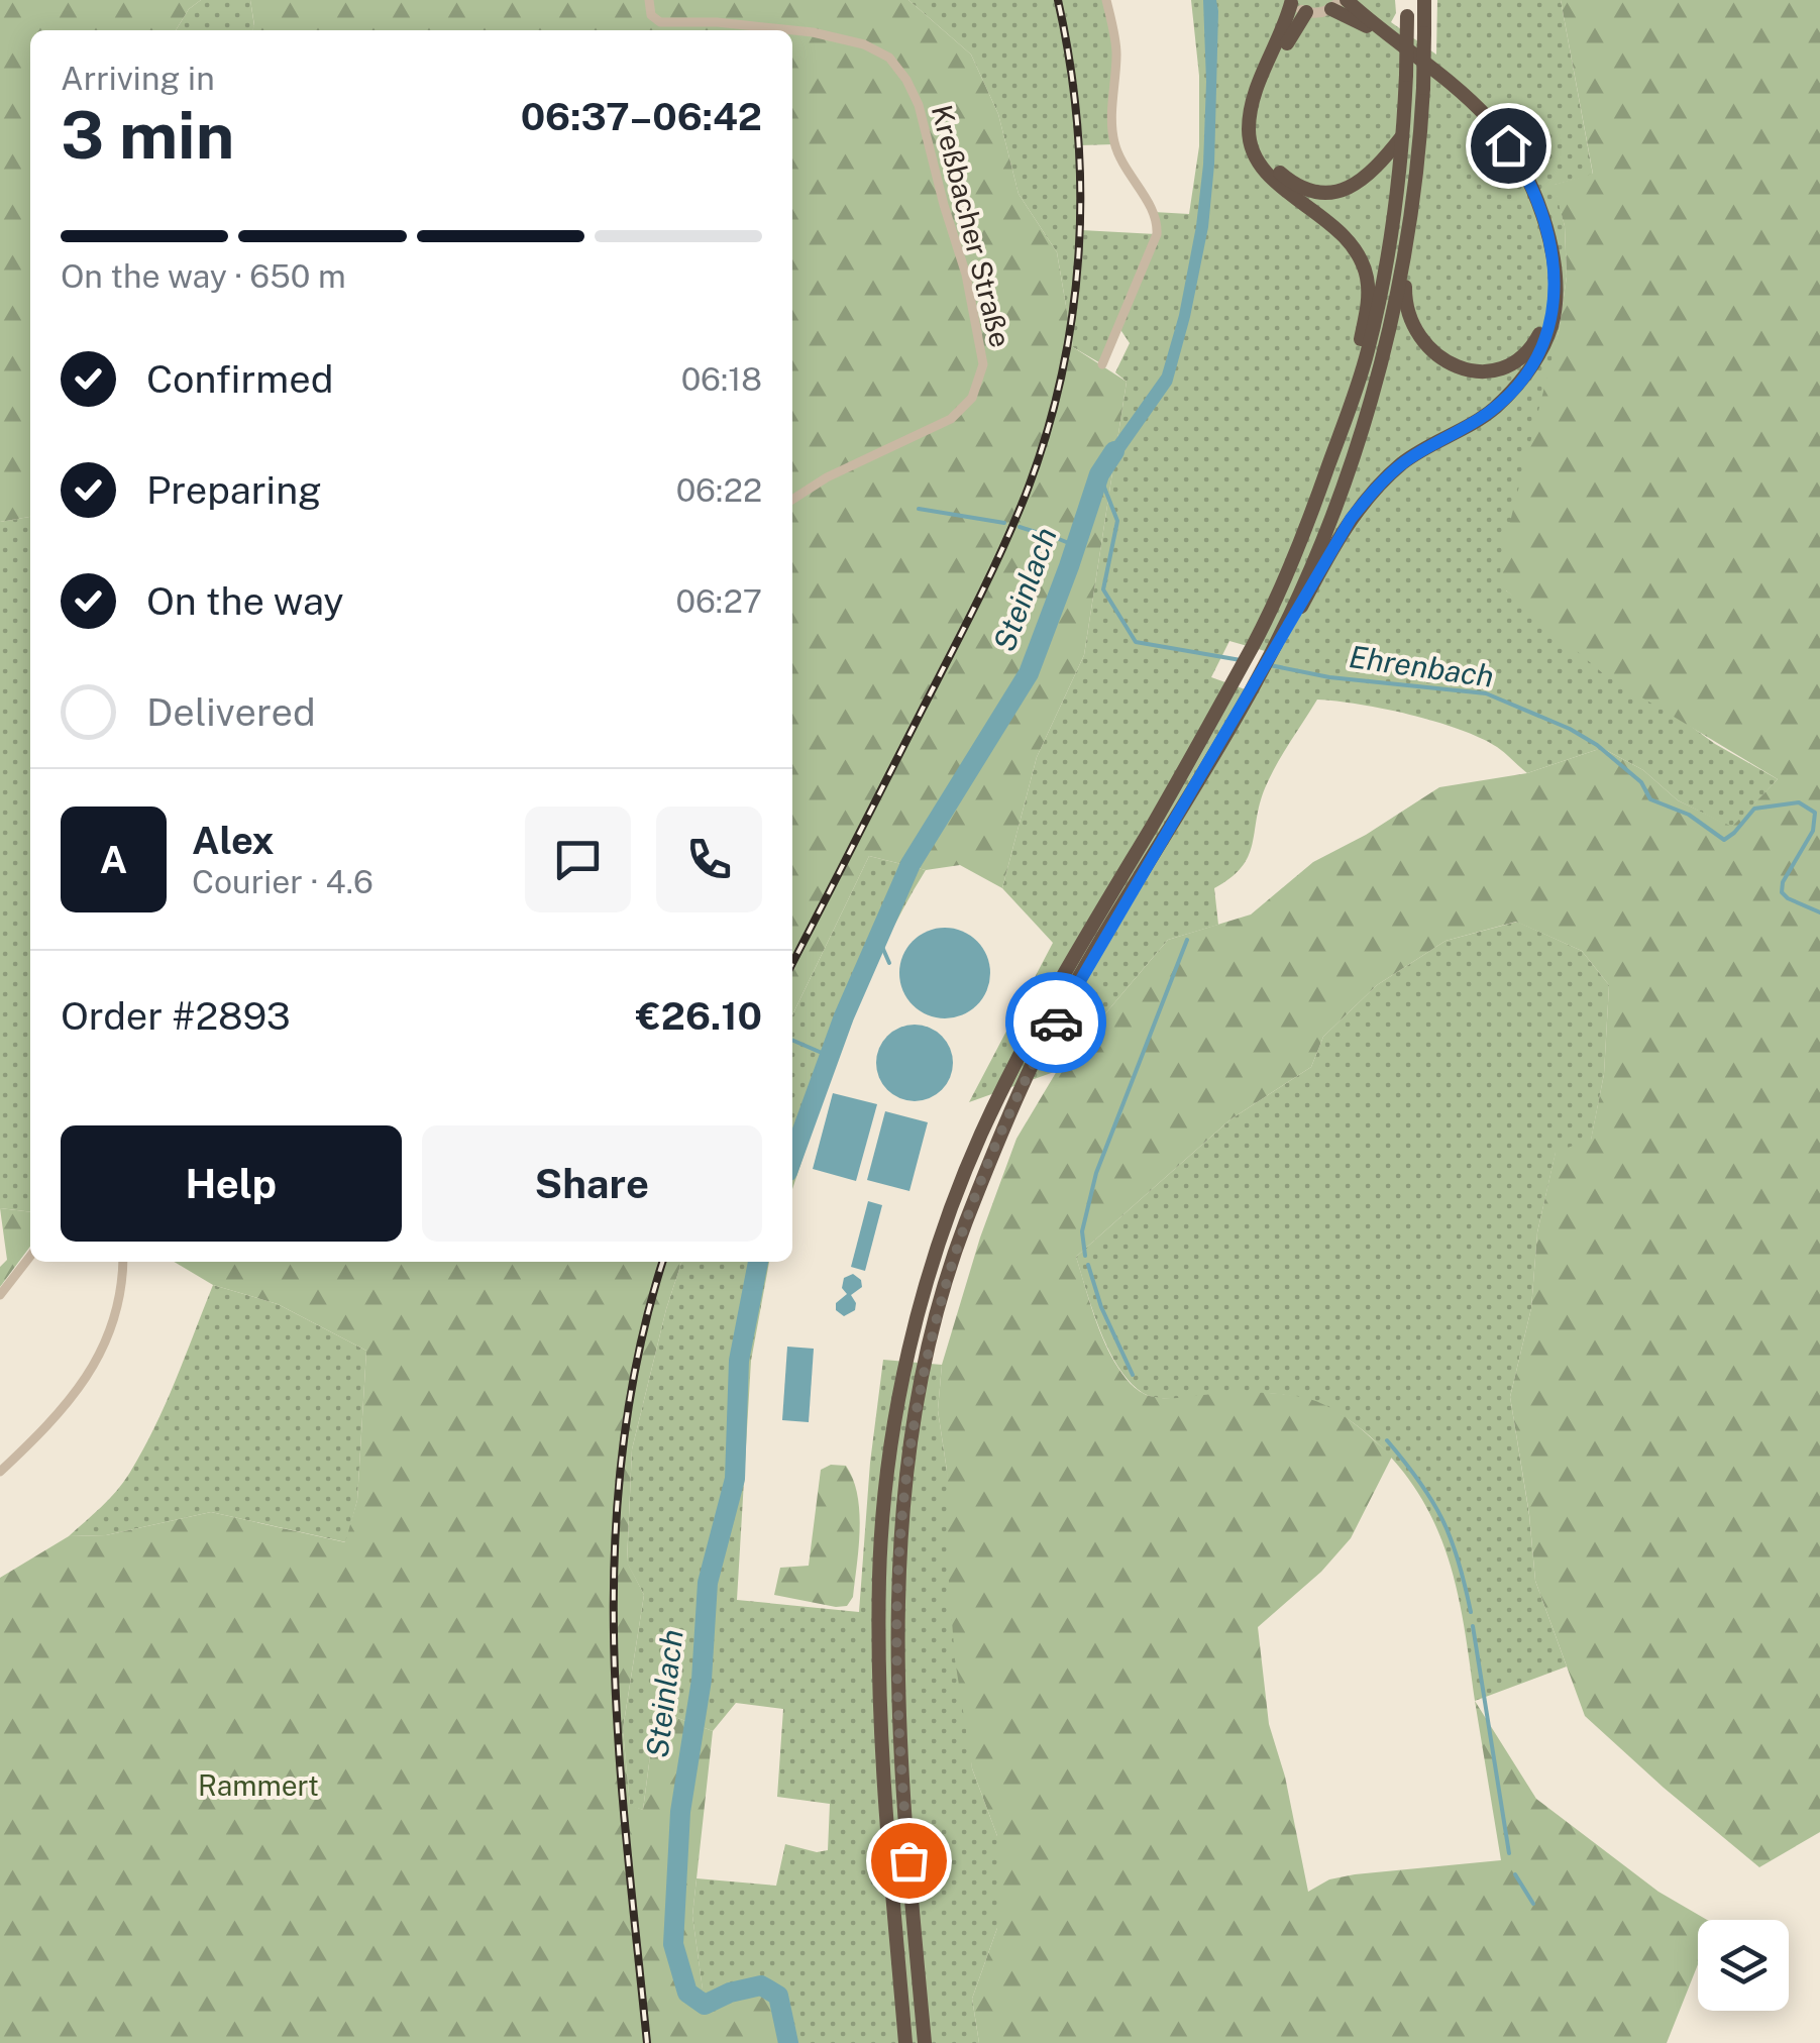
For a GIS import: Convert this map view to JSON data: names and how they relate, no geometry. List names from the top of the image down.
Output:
{
  "streets": {
    "street": ["Kreßbacher Straße"]
  },
  "water": ["Steinlach", "Ehrenbach"],
  "parks": ["Rammert"],
  "page": {
    "heading": ["3 min", "Arriving in", "06:37–06:42"],
    "panel": [
      "Alex",
      "Courier · 4.6",
      "Order #2893",
      "€26.10"
    ],
    "bar": "On the way · 650 m",
    "list": [
      ["Confirmed", "06:18"],
      ["Preparing", "06:22"],
      ["On the way", "06:27"],
      "Delivered"
    ],
    "round": "A",
    "buttons": ["Help", "Share"]
  }
}
